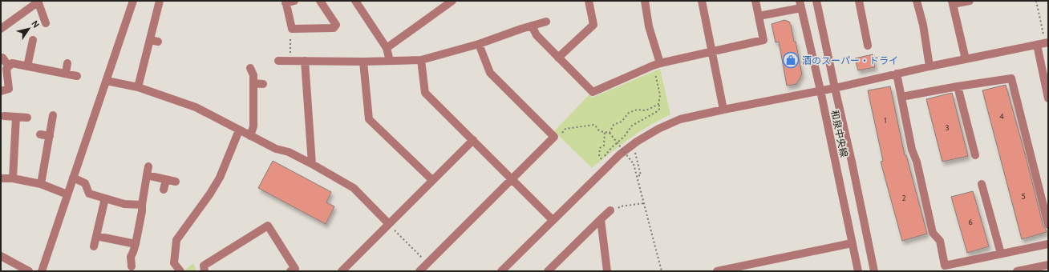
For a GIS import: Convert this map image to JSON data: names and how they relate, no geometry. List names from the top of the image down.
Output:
{
  "streets": {
    "street": ["和泉中央線"]
  },
  "places": {
    "shop": ["酒のスーパー・ドライ"]
  },
  "house_numbers": [
    "4",
    "1",
    "3",
    "5",
    "2",
    "6"
  ],
  "north": "top right"
}
